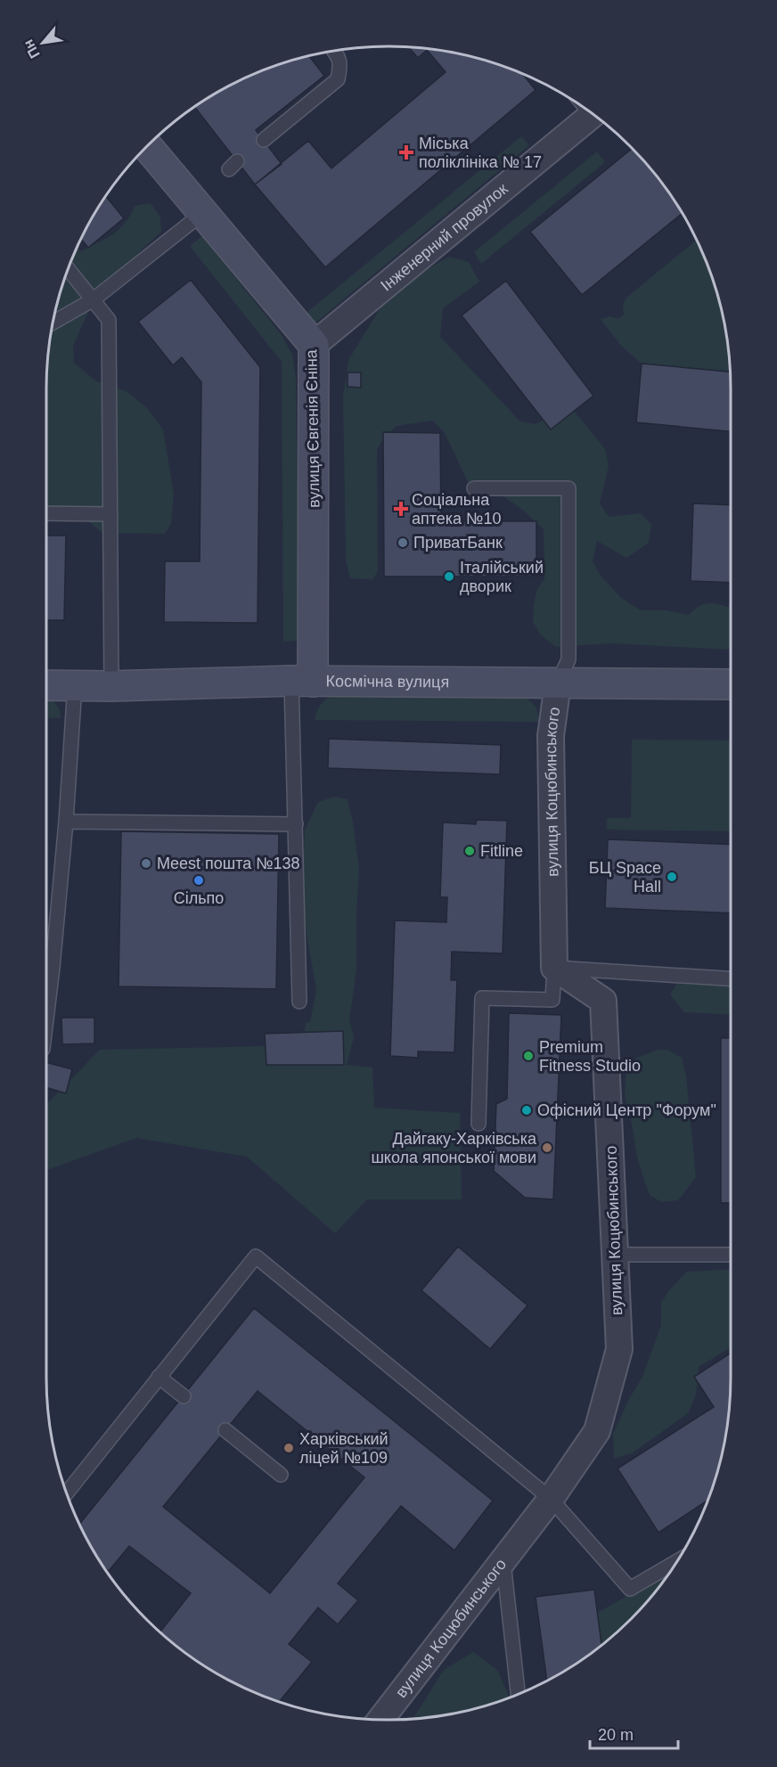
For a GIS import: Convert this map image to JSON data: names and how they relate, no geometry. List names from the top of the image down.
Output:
{
  "streets": {
    "street": [
      "Інженерний провулок",
      "вулиця Євгенія Єніна",
      "Космічна вулиця",
      "вулиця Коцюбинського"
    ]
  },
  "crossings": [
    ["Інженерний провулок", "вулиця Євгенія Єніна"],
    ["вулиця Євгенія Єніна", "Космічна вулиця"],
    ["Космічна вулиця", "вулиця Коцюбинського"]
  ],
  "places": {
    "health": ["Міська поліклініка № 17", "Соціальна аптека №10"],
    "other": [
      "ПриватБанк",
      "Італійський дворик",
      "Fitline",
      "Meest пошта №138",
      "БЦ Space Hall",
      "Сільпо",
      "Premium Fitness Studio",
      "Офісний Центр \"Форум\"",
      "Дайгаку-Харківська школа японської мови",
      "Харківський ліцей №109"
    ]
  },
  "scale_bar": "20 m",
  "north": "bottom left"
}
